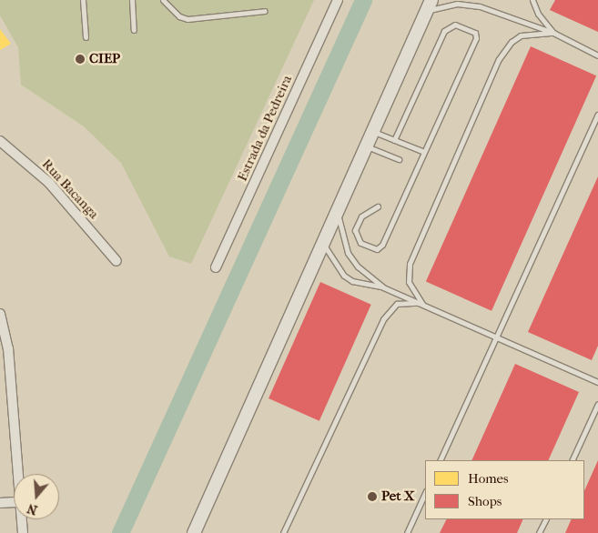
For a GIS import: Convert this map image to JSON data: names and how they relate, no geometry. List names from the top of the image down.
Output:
{
  "streets": {
    "street": ["Estrada da Pedreira", "Rua Bacanga"]
  },
  "places": ["CIEP", "Pet X"],
  "legend": ["Homes", "Shops"],
  "north": "bottom"
}
